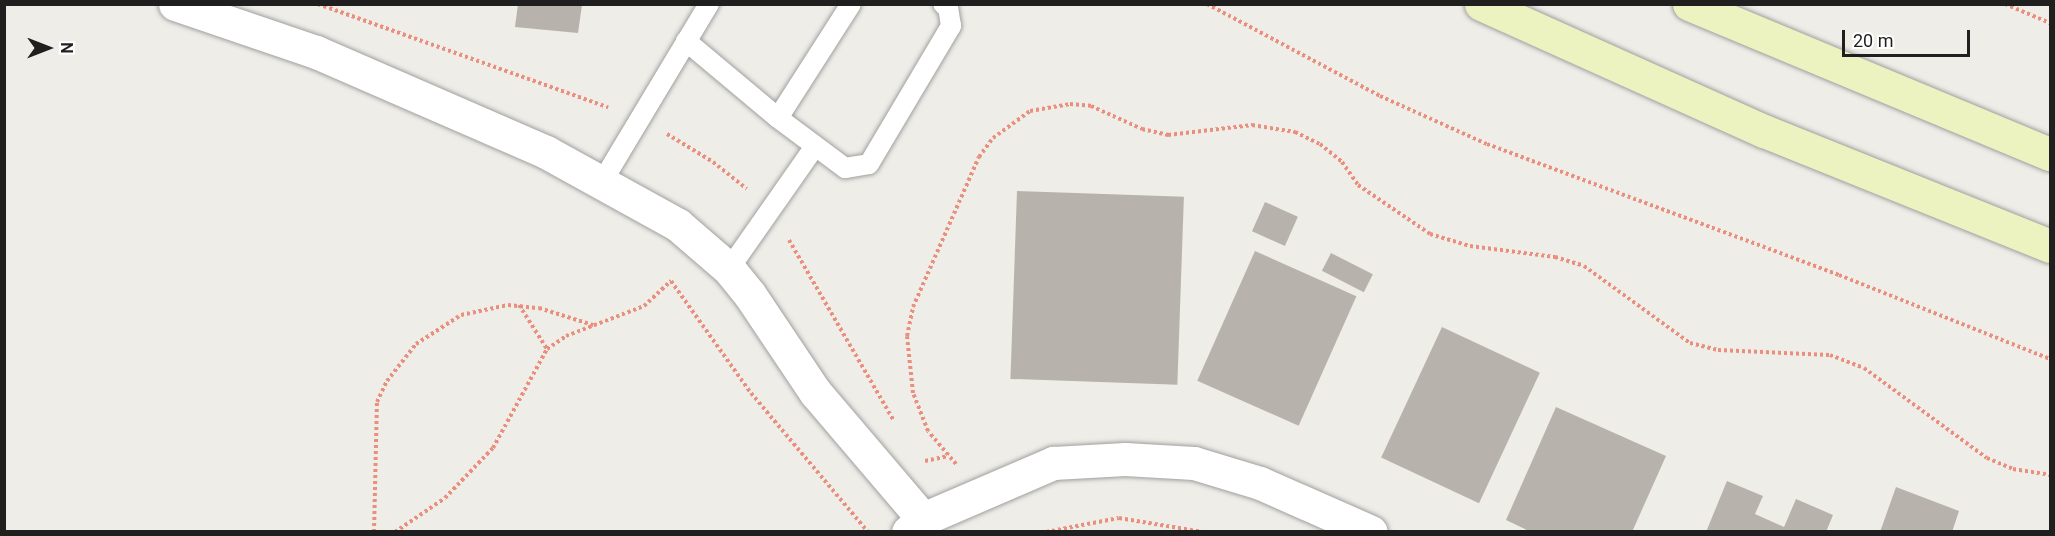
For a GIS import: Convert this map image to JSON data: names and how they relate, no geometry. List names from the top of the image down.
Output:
{
  "scale_bar": "20 m",
  "north": "right"
}
